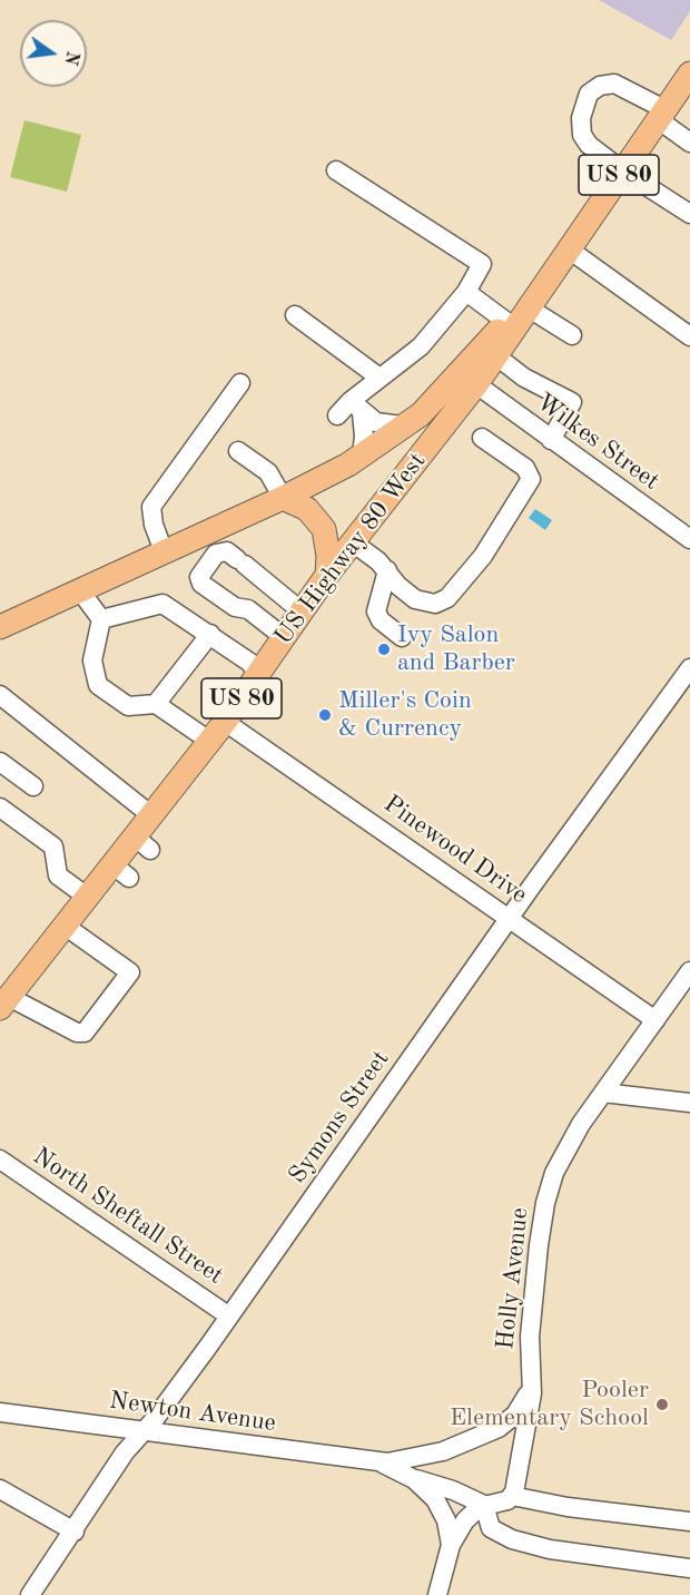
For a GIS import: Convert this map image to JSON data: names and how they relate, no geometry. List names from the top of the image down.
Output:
{
  "streets": {
    "main road": ["US 80", "US Highway 80 West"],
    "street": [
      "Wilkes Street",
      "Pinewood Drive",
      "Symons Street",
      "North Sheftall Street",
      "Holly Avenue",
      "Newton Avenue"
    ]
  },
  "crossings": [
    ["Wilkes Street", "US Highway 80 West"],
    ["US Highway 80 West", "Pinewood Drive"],
    ["Pinewood Drive", "Symons Street"],
    ["Pinewood Drive", "Holly Avenue"],
    ["Symons Street", "North Sheftall Street"],
    ["Symons Street", "Newton Avenue"],
    ["Holly Avenue", "Newton Avenue"]
  ],
  "places": ["Ivy Salon and Barber", "Miller's Coin & Currency", "Pooler Elementary School"],
  "north": "right"
}
